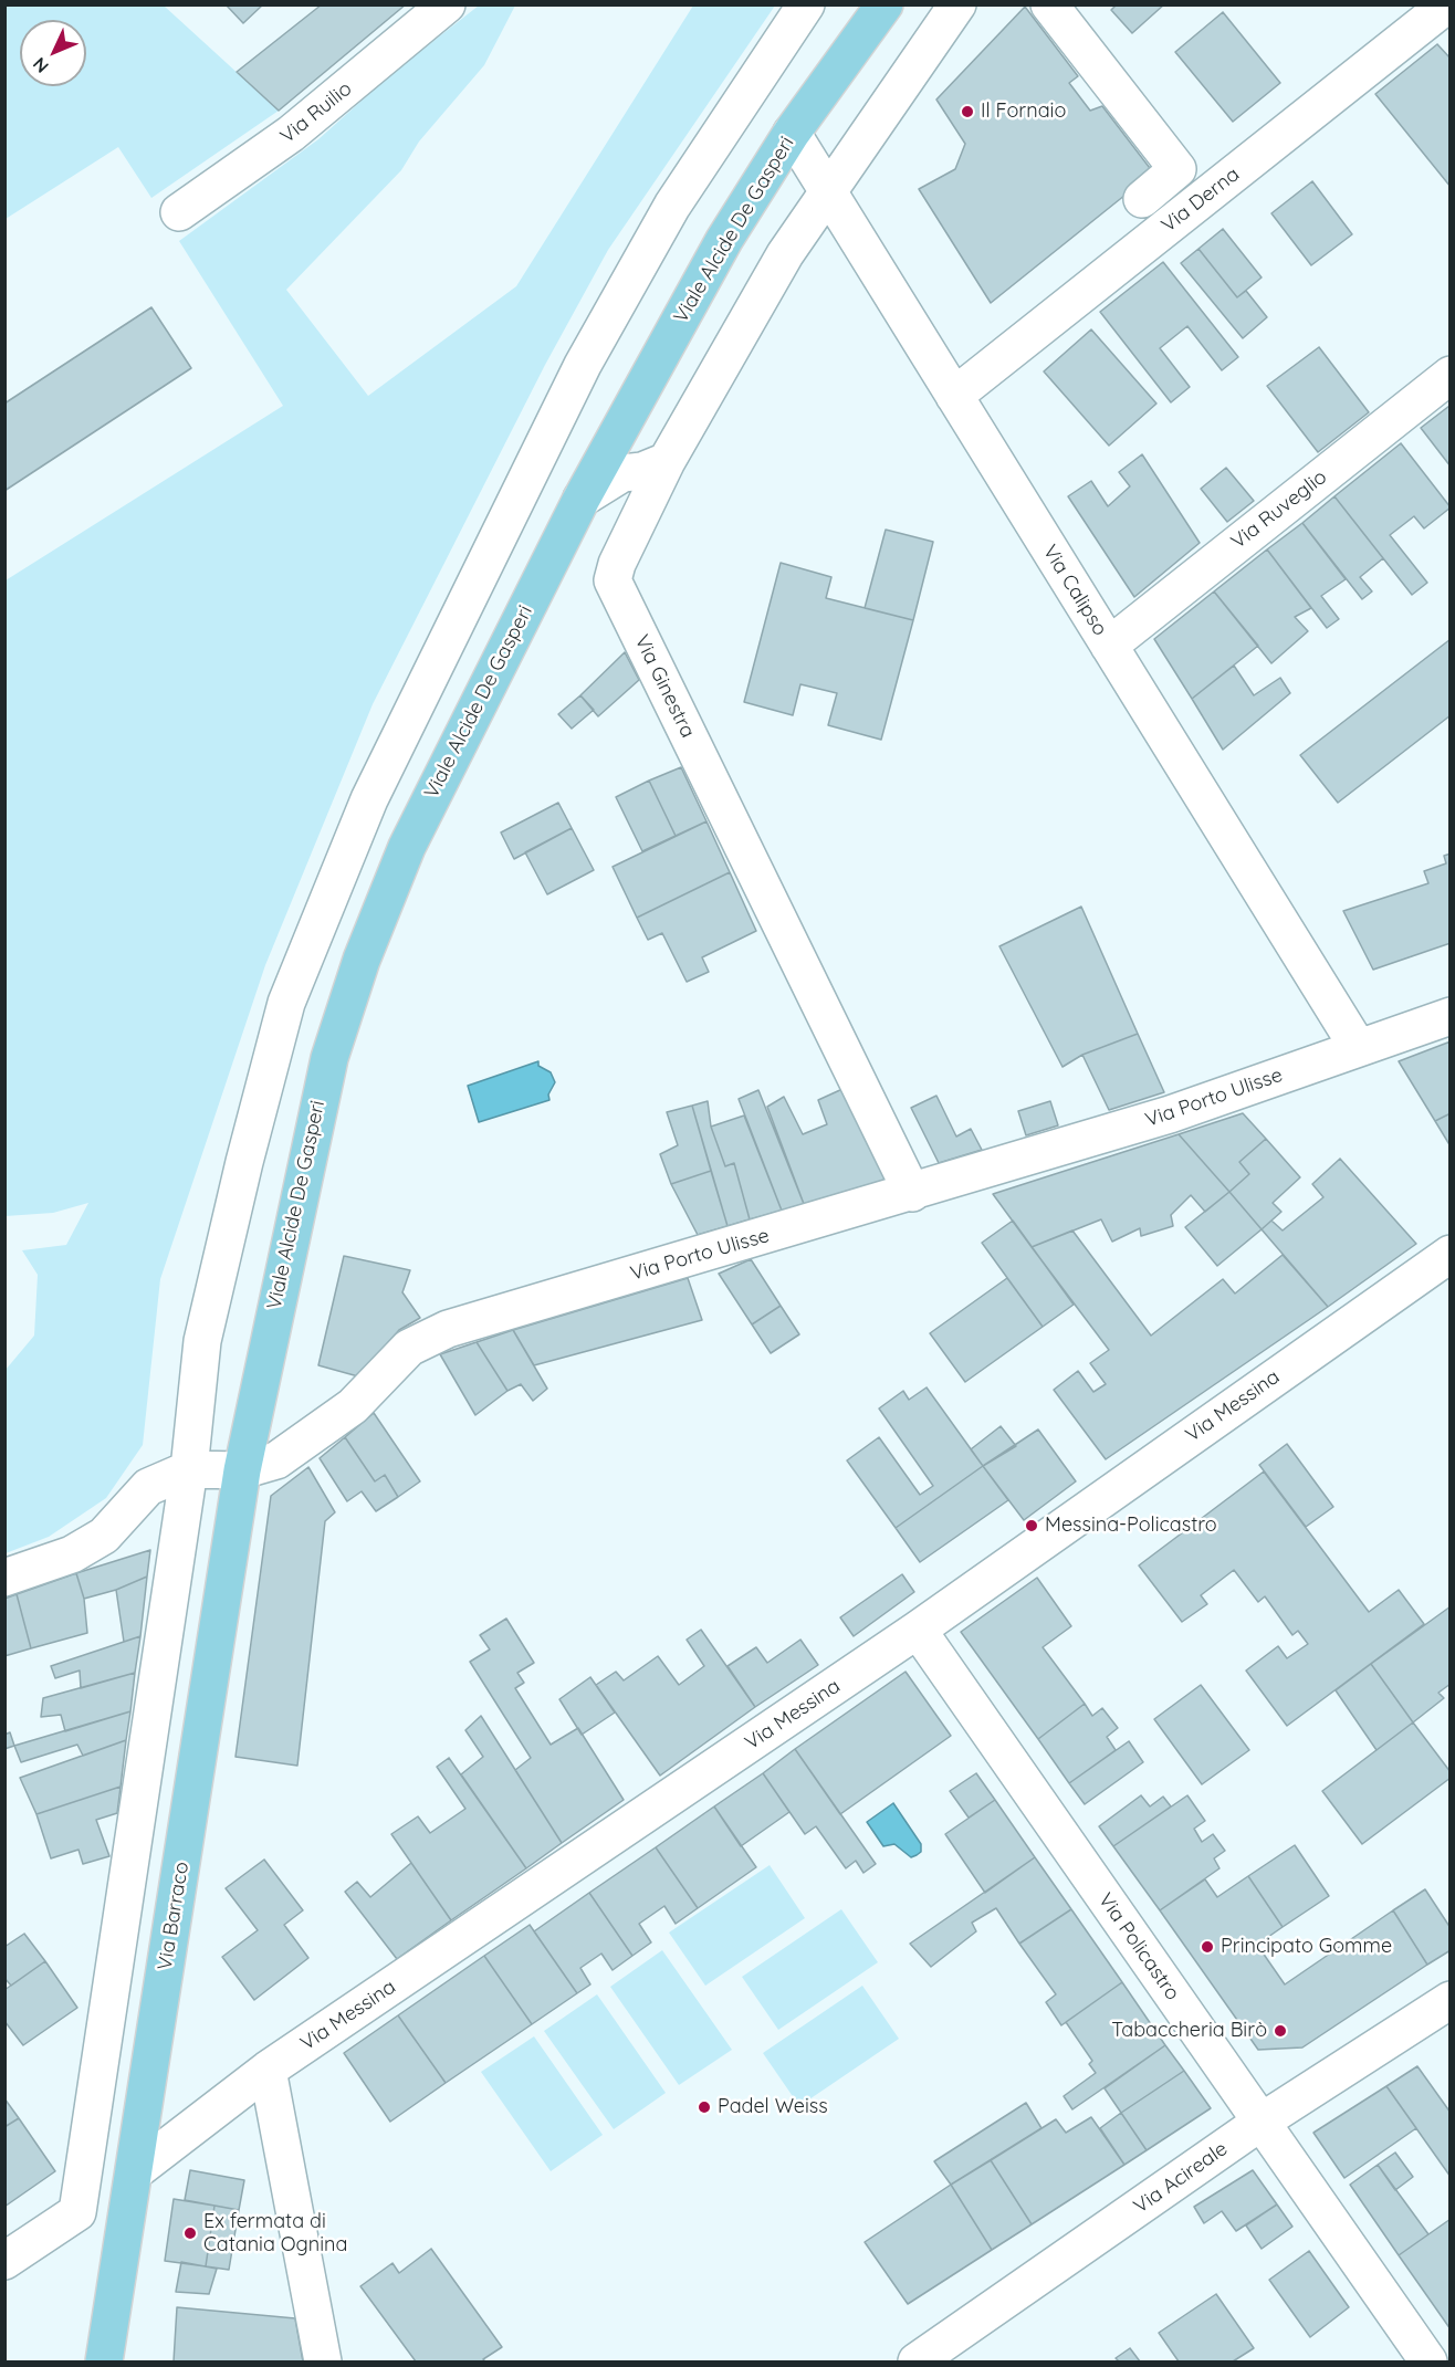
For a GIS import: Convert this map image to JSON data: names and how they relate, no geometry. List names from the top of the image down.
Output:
{
  "streets": {
    "main road": ["Viale Alcide De Gasperi", "Via Barraco"],
    "street": [
      "Via Ruilio",
      "Via Derna",
      "Via Ruveglio",
      "Via Calipso",
      "Via Ginestra",
      "Via Porto Ulisse",
      "Via Messina",
      "Via Policastro",
      "Via Acireale"
    ]
  },
  "crossings": [
    ["Via Derna", "Via Calipso"],
    ["Viale Alcide De Gasperi", "Via Calipso"],
    ["Viale Alcide De Gasperi", "Via Porto Ulisse"],
    ["Viale Alcide De Gasperi", "Via Barraco"],
    ["Via Ruveglio", "Via Calipso"],
    ["Via Calipso", "Via Ginestra"],
    ["Via Calipso", "Via Porto Ulisse"],
    ["Via Ginestra", "Via Porto Ulisse"],
    ["Via Porto Ulisse", "Via Barraco"],
    ["Via Messina", "Via Barraco"],
    ["Via Messina", "Via Policastro"],
    ["Via Policastro", "Via Acireale"]
  ],
  "places": [
    "Il Fornaio",
    "Messina-Policastro",
    "Principato Gomme",
    "Tabaccheria Birò",
    "Padel Weiss",
    "Ex fermata di Catania Ognina"
  ],
  "north": "bottom left"
}
